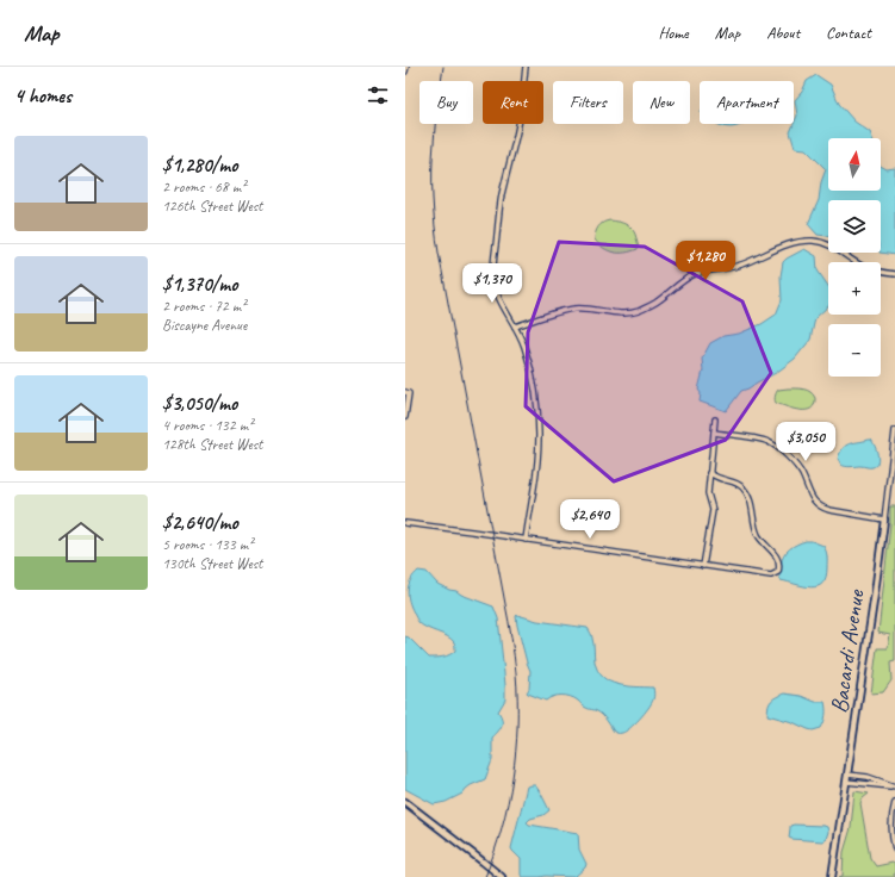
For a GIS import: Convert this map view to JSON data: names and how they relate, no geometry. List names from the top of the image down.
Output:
{
  "streets": {
    "street": ["Bacardi Avenue"]
  },
  "north": "top",
  "page": {
    "header": "Map",
    "nav": [
      "Home",
      "Map",
      "About",
      "Contact"
    ],
    "heading": "4 homes",
    "chip": [
      "Buy",
      "Rent",
      "Filters",
      "New",
      "Apartment"
    ],
    "list": [
      {
        "name": "$1,280/mo",
        "note": "2 rooms · 68 m² · 126th Street West"
      },
      {
        "name": "$1,370/mo",
        "note": "2 rooms · 72 m² · Biscayne Avenue"
      },
      {
        "name": "$3,050/mo",
        "note": "4 rooms · 132 m² · 128th Street West"
      },
      {
        "name": "$2,640/mo",
        "note": "5 rooms · 133 m² · 130th Street West"
      }
    ],
    "map_buttons": ["+", "−"],
    "price": [
      "$1,280",
      "$1,370",
      "$3,050",
      "$2,640"
    ]
  }
}
